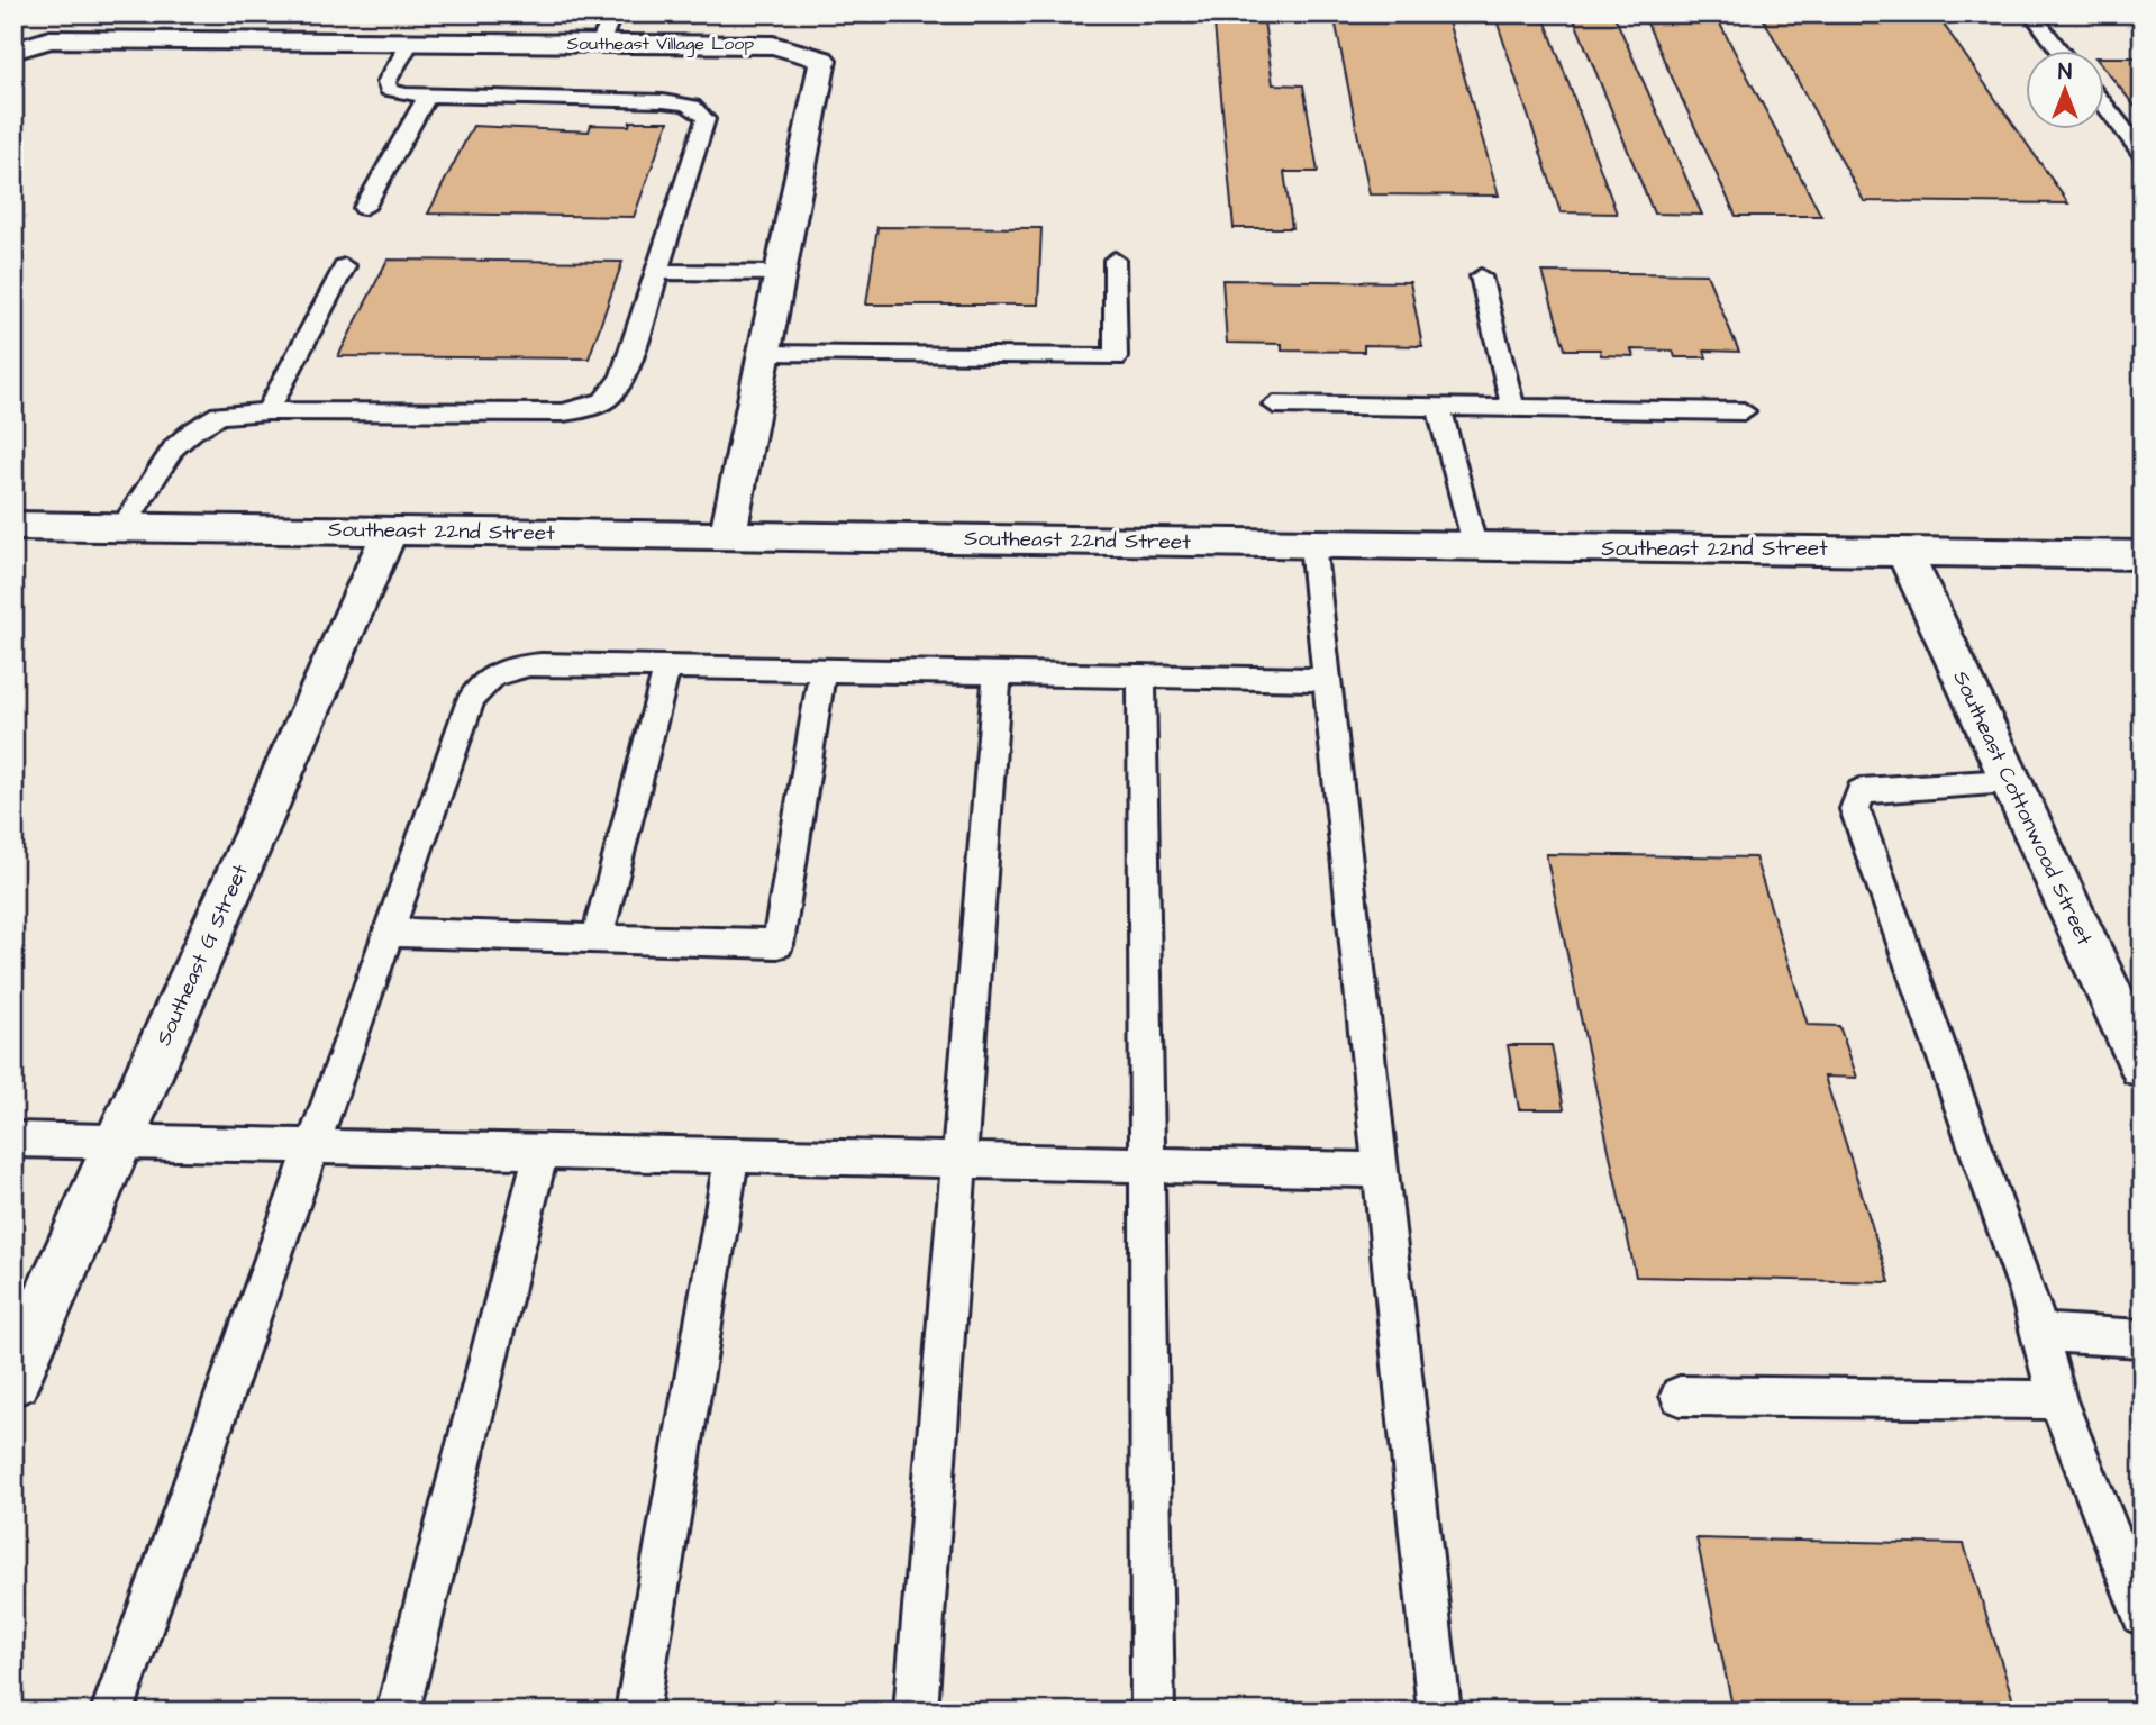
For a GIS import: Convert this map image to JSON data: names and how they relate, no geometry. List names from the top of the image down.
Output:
{
  "streets": {
    "street": [
      "Southeast Village Loop",
      "Southeast 22nd Street",
      "Southeast Cottonwood Street",
      "Southeast G Street"
    ]
  },
  "crossings": [
    ["Southeast Village Loop", "Southeast 22nd Street"],
    ["Southeast 22nd Street", "Southeast Cottonwood Street"],
    ["Southeast 22nd Street", "Southeast G Street"]
  ],
  "north": "top"
}
